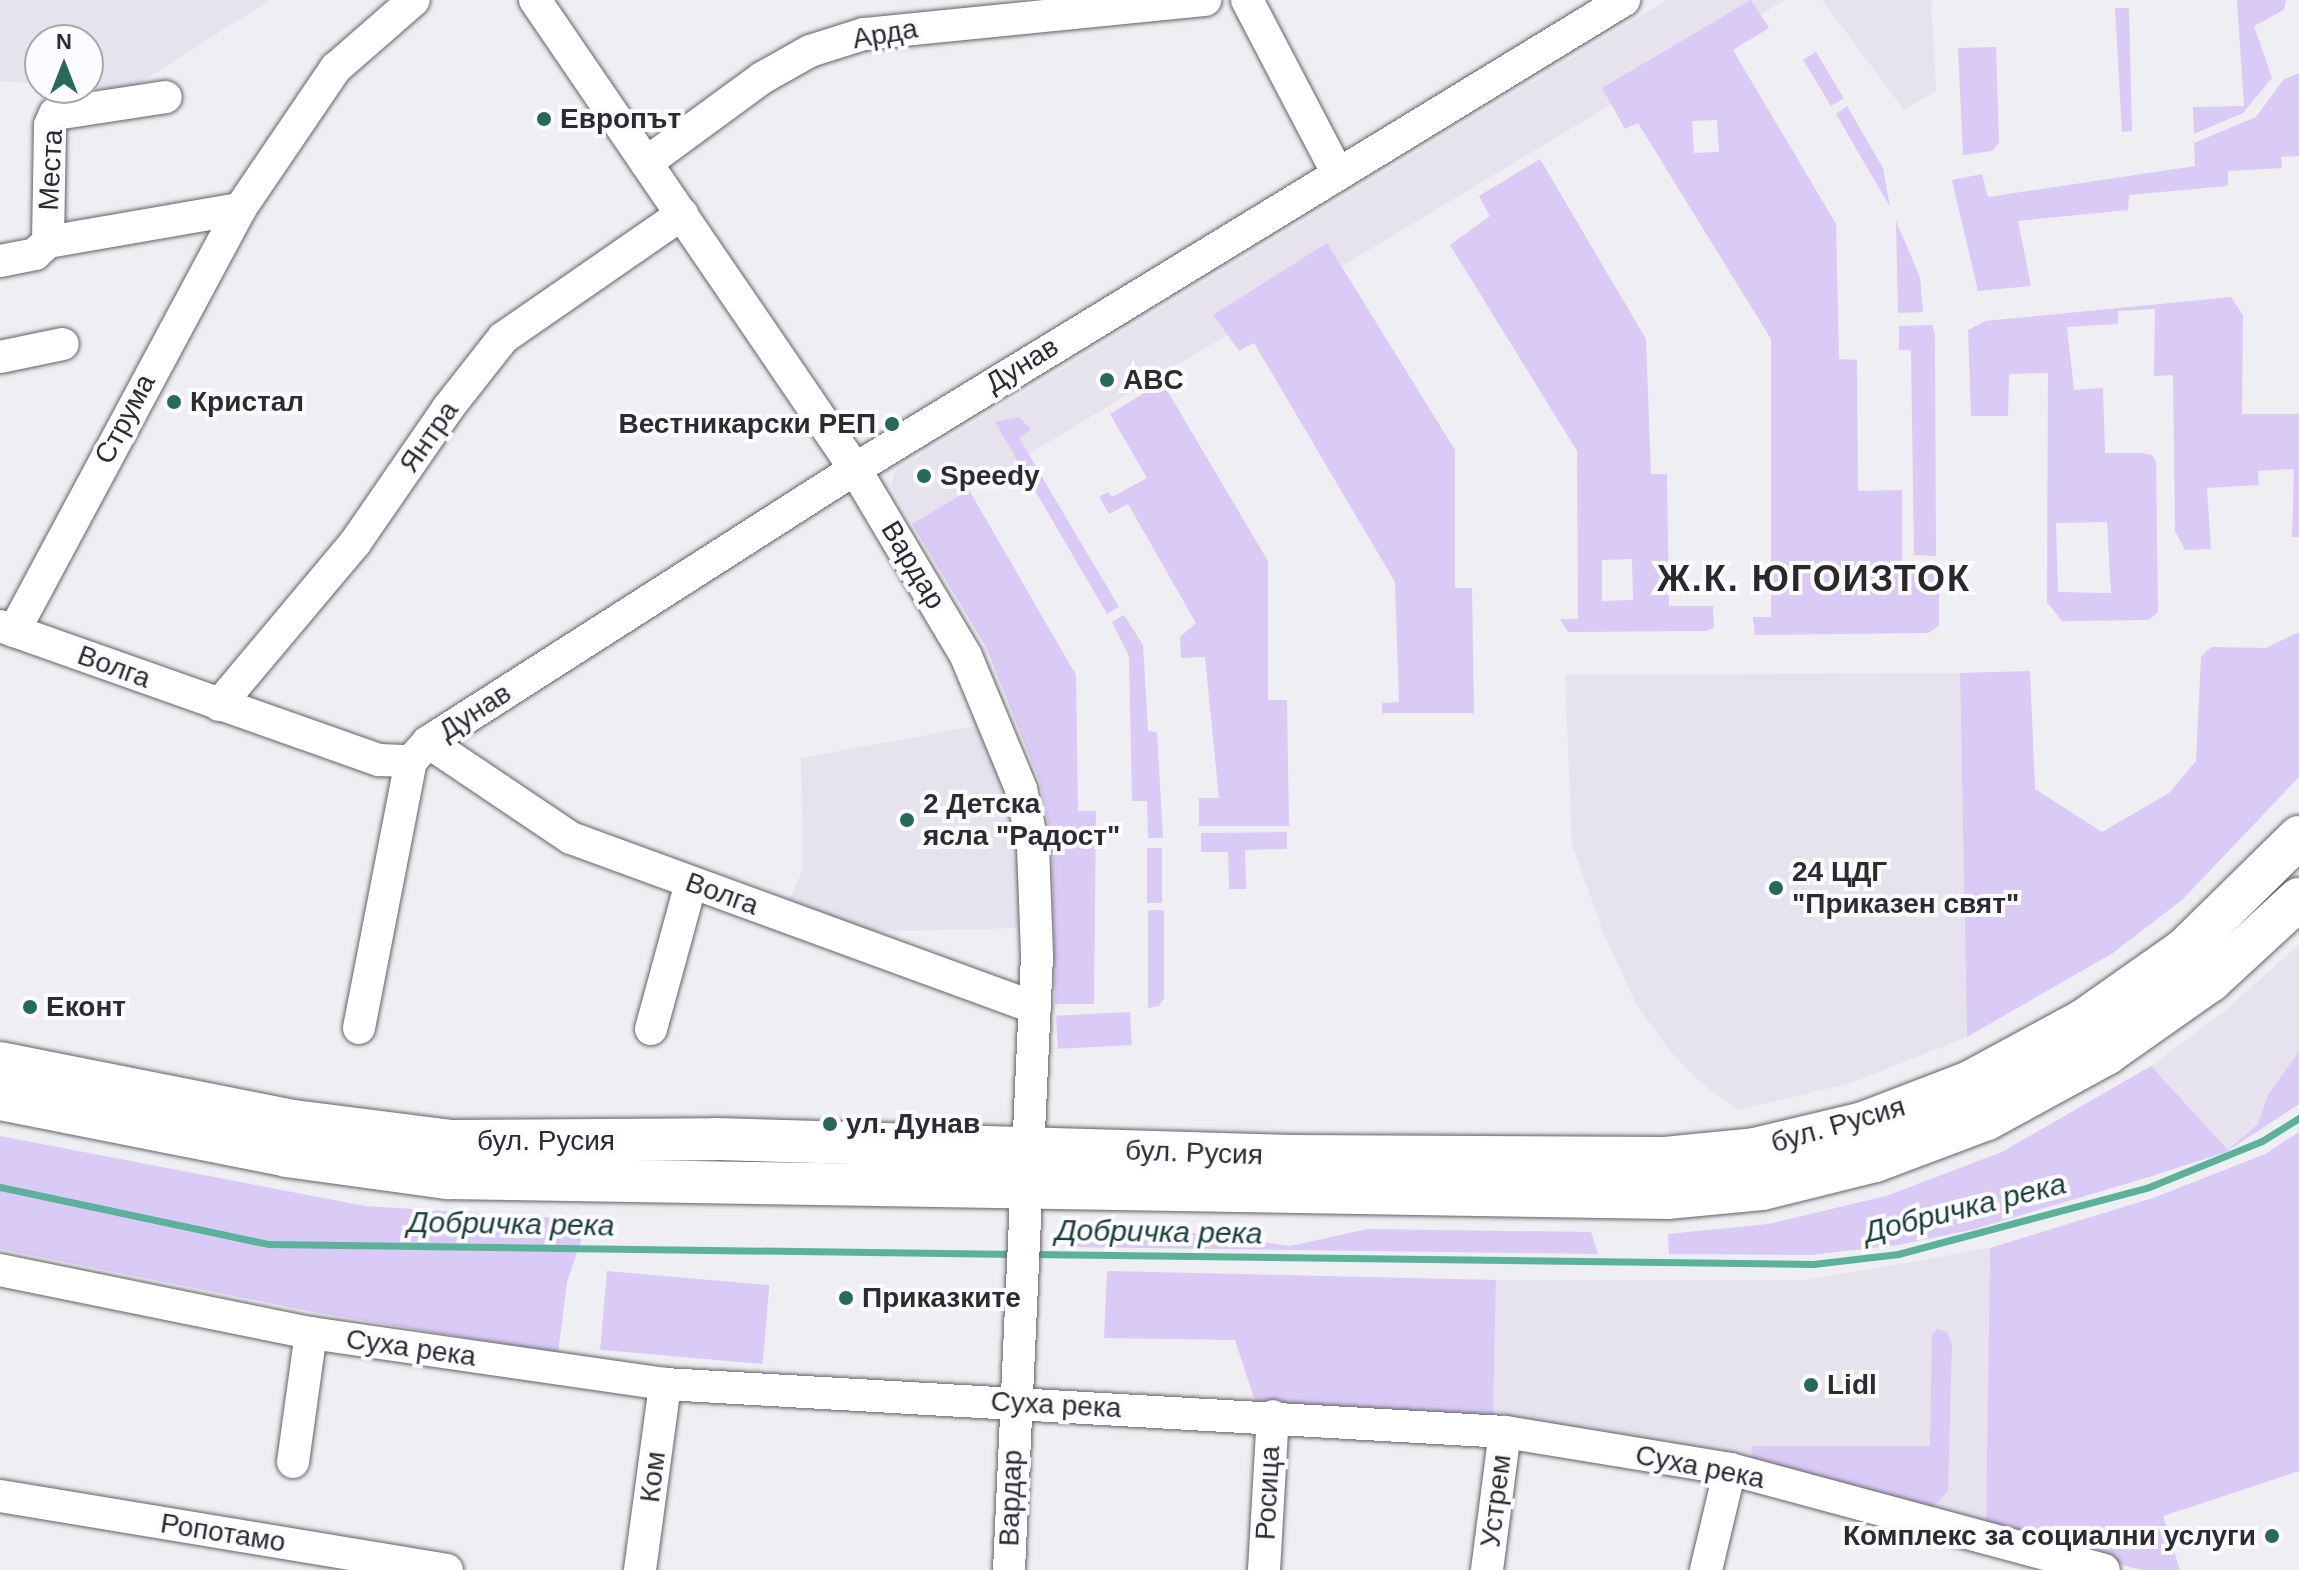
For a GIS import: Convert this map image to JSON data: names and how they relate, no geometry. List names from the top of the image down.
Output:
{
  "streets": {
    "main road": ["бул. Русия"],
    "street": [
      "Арда",
      "Места",
      "Дунав",
      "Струма",
      "Янтра",
      "Вардар",
      "Волга",
      "Суха река",
      "Ком",
      "Росица",
      "Устрем",
      "Ропотамо"
    ]
  },
  "crossings": [
    ["Арда", "Вардар"],
    ["Дунав", "Вардар"],
    ["Дунав", "Волга"],
    ["Струма", "Волга"],
    ["Янтра", "Вардар"],
    ["Янтра", "Волга"],
    ["Вардар", "Волга"],
    ["Вардар", "бул. Русия"],
    ["Вардар", "Суха река"],
    ["Суха река", "Ком"],
    ["Суха река", "Росица"],
    ["Суха река", "Устрем"]
  ],
  "districts": ["Ж.К. ЮГОИЗТОК"],
  "water": ["Добричка река"],
  "places": [
    "Европът",
    "ABC",
    "Кристал",
    "Вестникарски РЕП",
    "Speedy",
    "2 Детска ясла \"Радост\"",
    "24 ЦДГ \"Приказен свят\"",
    "Еконт",
    "ул. Дунав",
    "Приказките",
    "Lidl",
    "Комплекс за социални услуги"
  ],
  "north": "top"
}
